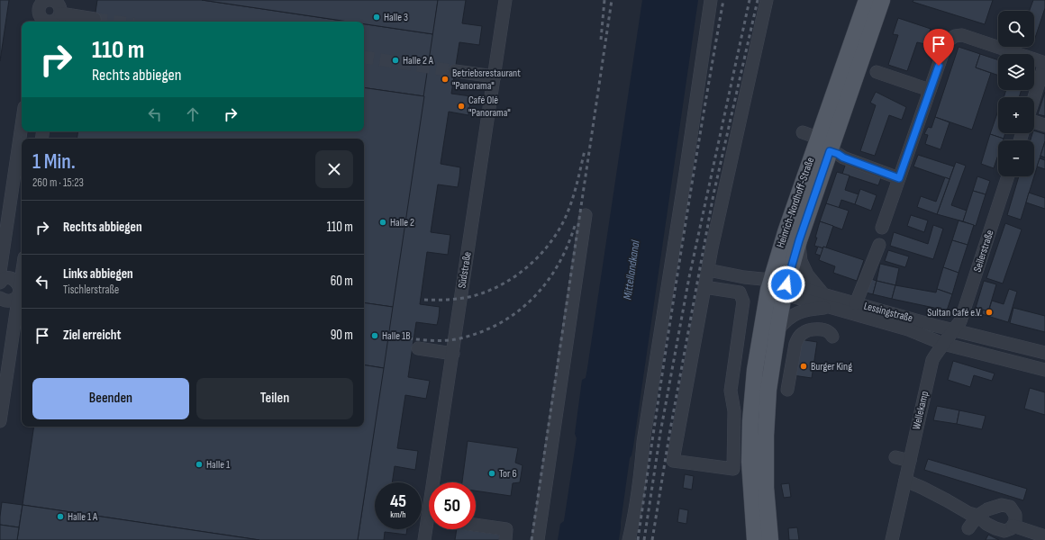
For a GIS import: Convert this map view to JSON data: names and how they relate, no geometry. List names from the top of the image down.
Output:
{
  "streets": {
    "main road": ["Heinrich-Nordhoff-Straße"],
    "street": [
      "Seilerstraße",
      "Südstraße",
      "Lessingstraße",
      "Wellekamp"
    ]
  },
  "crossings": [
    ["Heinrich-Nordhoff-Straße", "Lessingstraße"],
    ["Seilerstraße", "Lessingstraße"],
    ["Lessingstraße", "Wellekamp"]
  ],
  "water": ["Mittellandkanal"],
  "places": [
    "Halle 3",
    "Halle 2 A",
    "Betriebsrestaurant \"Panorama\"",
    "Café Olé \"Panorama\"",
    "Halle 2",
    "Sultan Café e.V.",
    "Halle 1B",
    "Burger King",
    "Halle 1",
    "Tor 6",
    "Halle 1 A"
  ],
  "page": {
    "map_buttons": ["+", "−"],
    "turn": ["110 m", "Rechts abbiegen"],
    "heading": ["1 Min.", "260 m · 15:23"],
    "list": [
      {
        "name": "Rechts abbiegen",
        "value": "110 m"
      },
      {
        "name": "Links abbiegen",
        "note": "Tischlerstraße",
        "value": "60 m"
      },
      {
        "name": "Ziel erreicht",
        "value": "90 m"
      }
    ],
    "buttons": ["Beenden", "Teilen"],
    "speed": "45 km/h",
    "limit": "50"
  }
}
